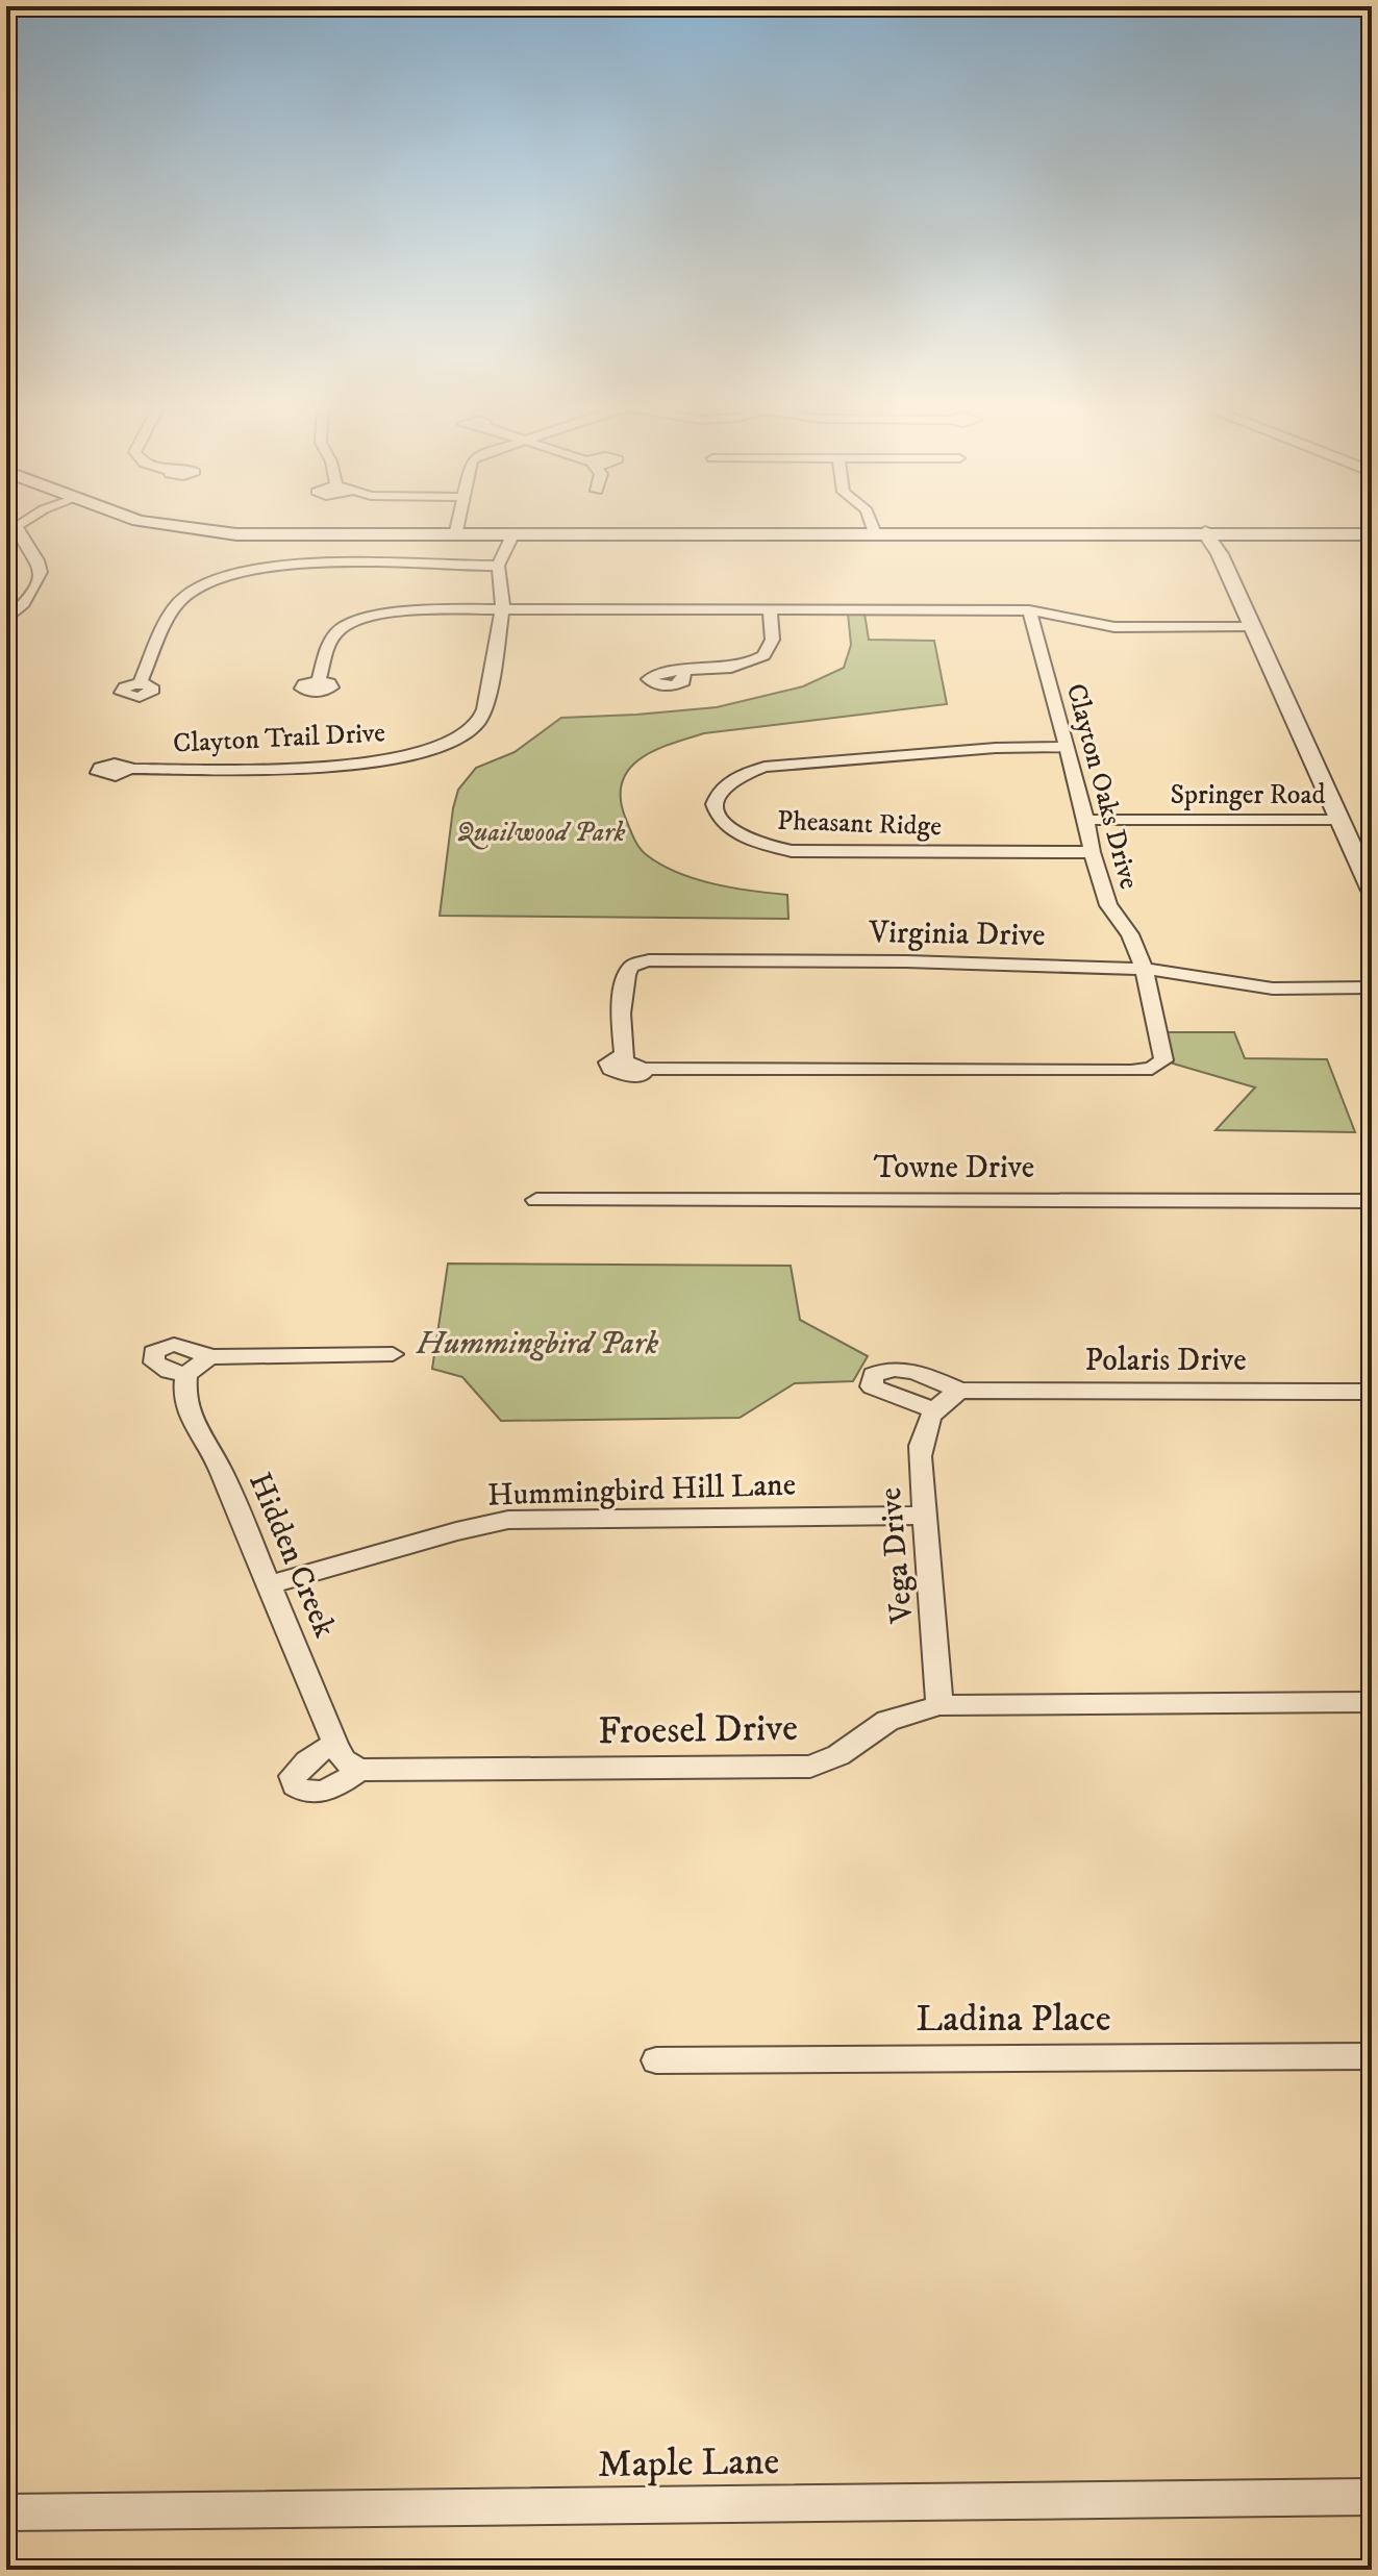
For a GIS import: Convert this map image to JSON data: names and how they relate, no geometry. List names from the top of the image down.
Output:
{
  "streets": {
    "street": [
      "Clayton Trail Drive",
      "Clayton Oaks Drive",
      "Springer Road",
      "Pheasant Ridge",
      "Virginia Drive",
      "Towne Drive",
      "Polaris Drive",
      "Hummingbird Hill Lane",
      "Hidden Creek",
      "Vega Drive",
      "Froesel Drive",
      "Ladina Place",
      "Maple Lane"
    ]
  },
  "crossings": [
    ["Clayton Oaks Drive", "Springer Road"],
    ["Clayton Oaks Drive", "Pheasant Ridge"],
    ["Clayton Oaks Drive", "Virginia Drive"],
    ["Polaris Drive", "Vega Drive"],
    ["Hummingbird Hill Lane", "Hidden Creek"],
    ["Hummingbird Hill Lane", "Vega Drive"],
    ["Hidden Creek", "Froesel Drive"],
    ["Vega Drive", "Froesel Drive"]
  ],
  "parks": ["Quailwood Park", "Hummingbird Park"]
}
